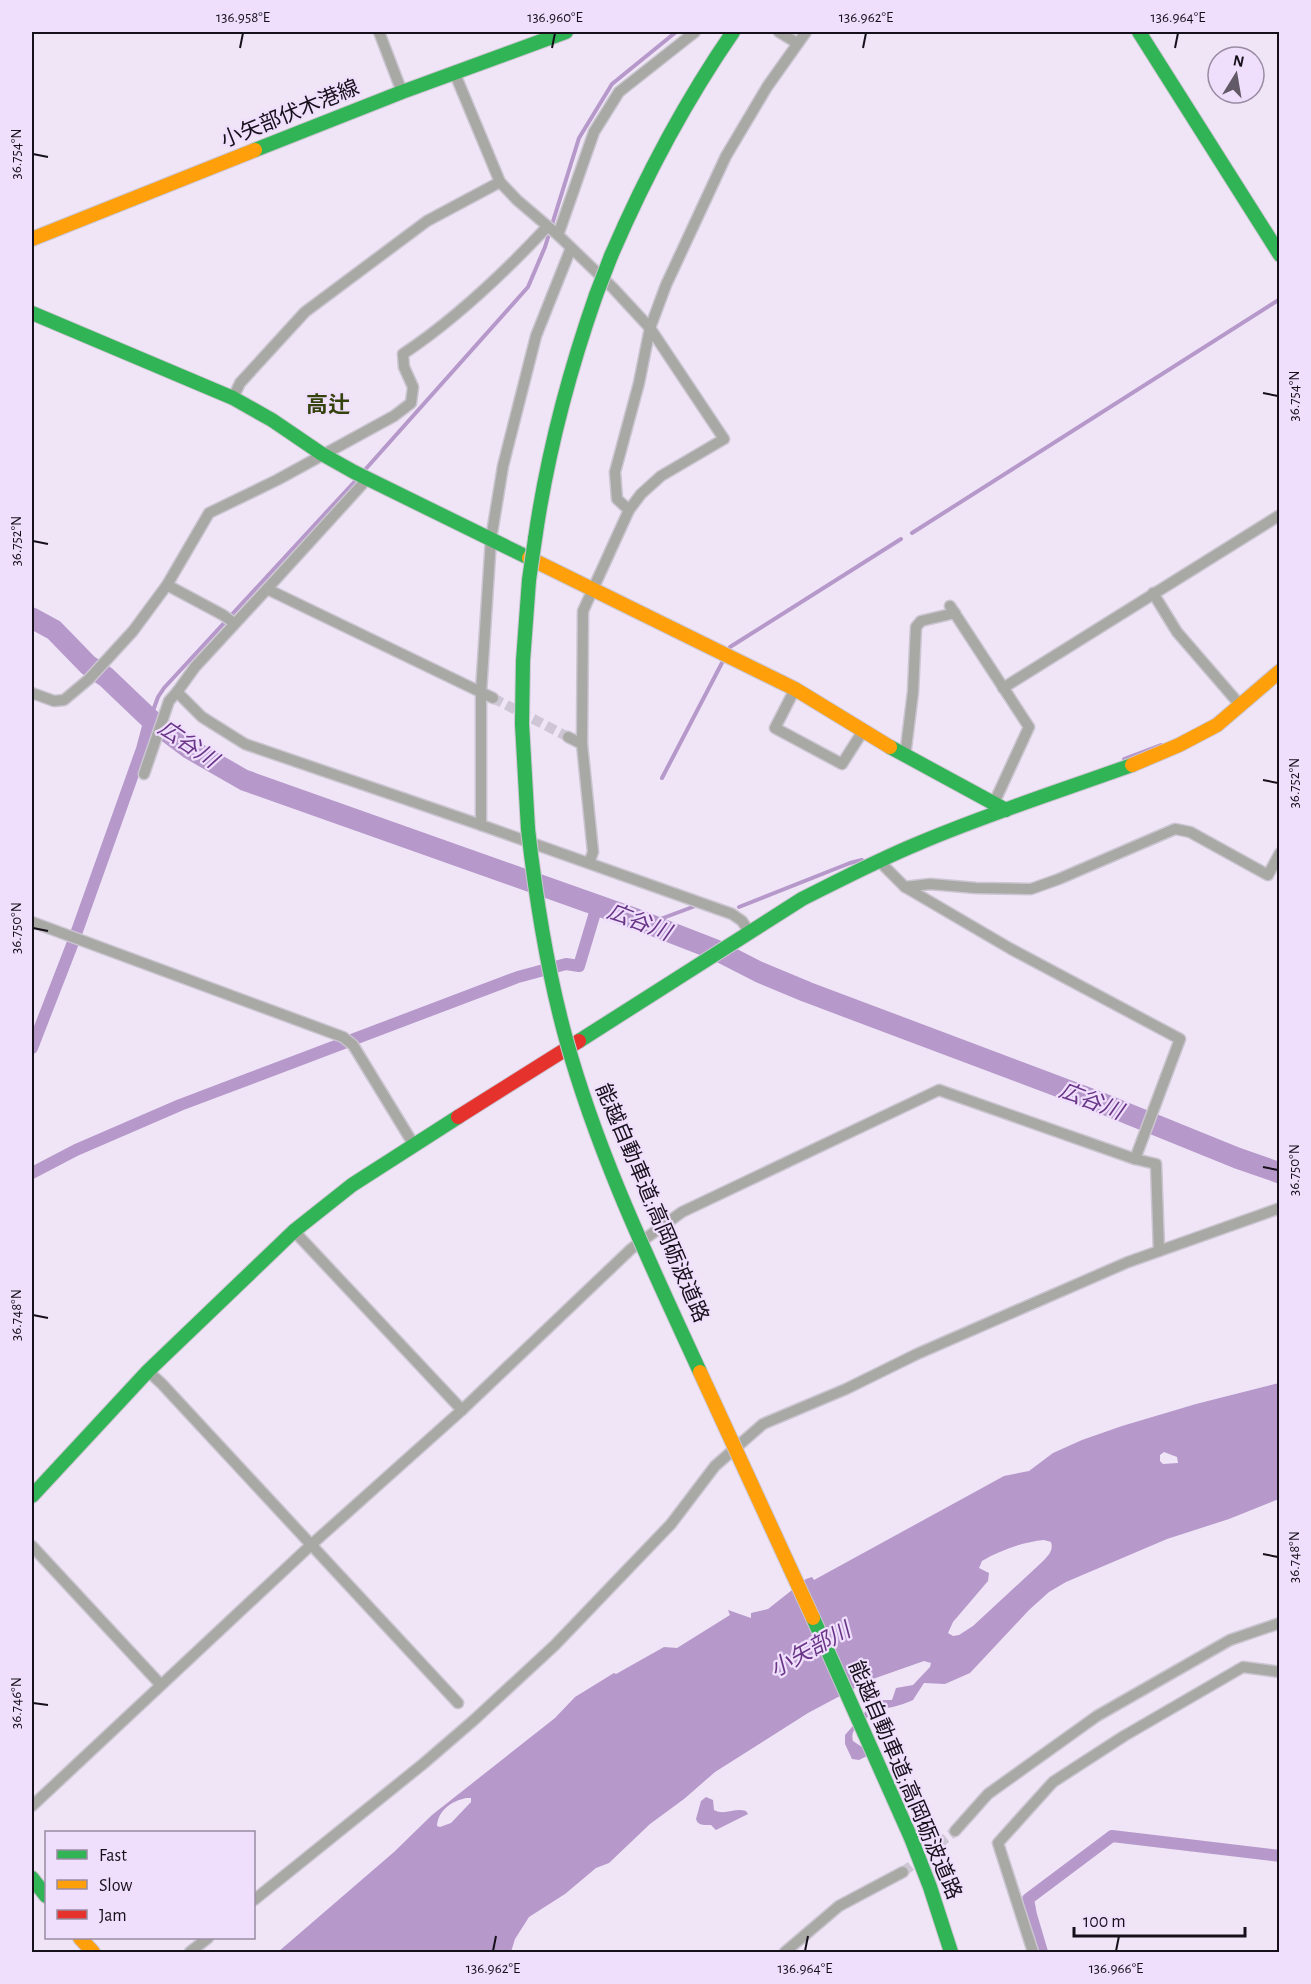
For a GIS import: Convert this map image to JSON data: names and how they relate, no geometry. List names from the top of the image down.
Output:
{
  "streets": {
    "main road": ["小矢部伏木港線", "能越自動車道;高岡砺波道路"]
  },
  "districts": ["高辻"],
  "water": ["広谷川", "小矢部川"],
  "legend": ["Fast", "Slow", "Jam"],
  "scale_bar": "100 m",
  "north": "top",
  "coordinates": [
    "136.958°E",
    "136.960°E",
    "136.962°E",
    "136.964°E",
    "36.754°N",
    "36.752°N",
    "36.750°N",
    "36.748°N",
    "36.746°N",
    "136.966°E"
  ]
}
